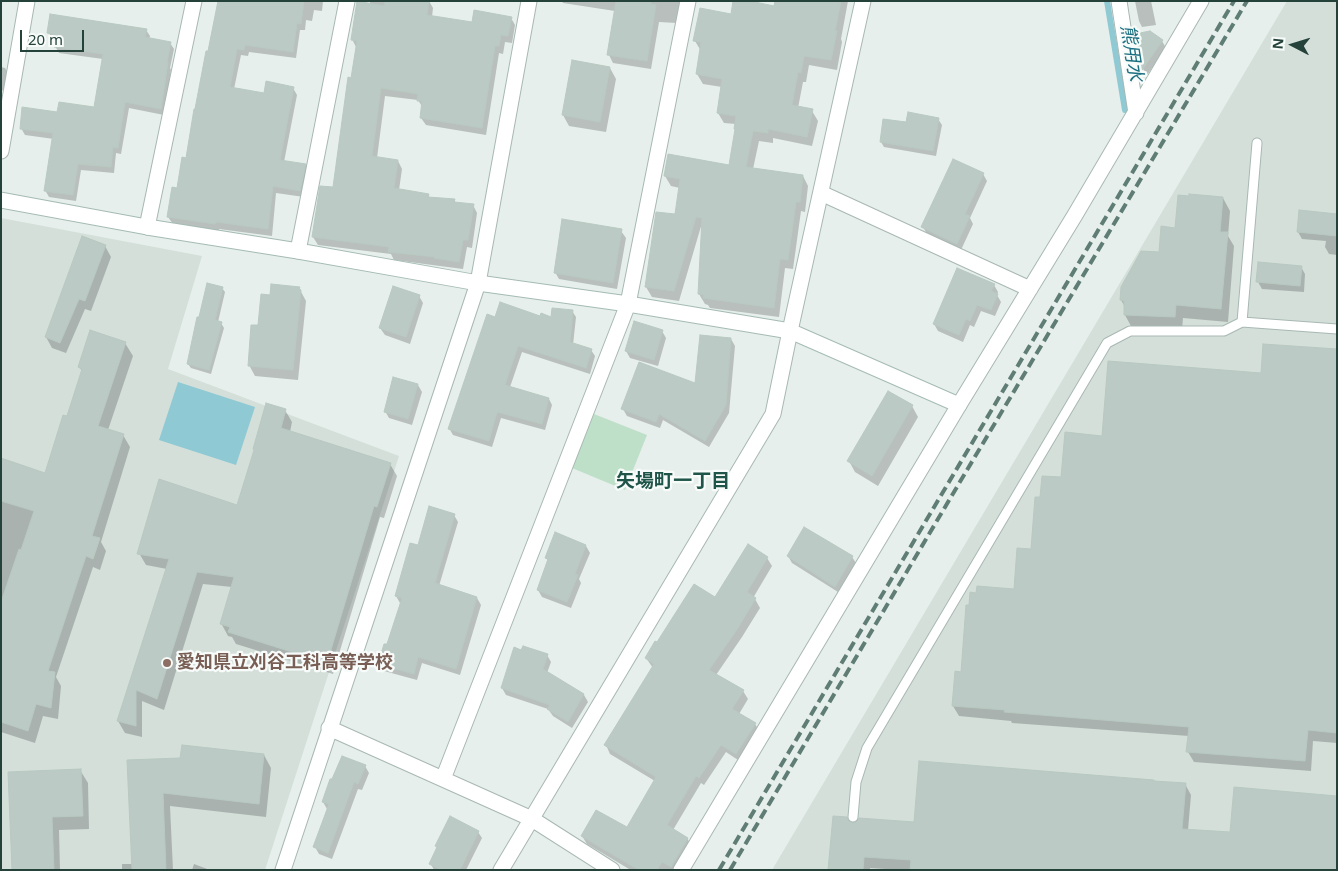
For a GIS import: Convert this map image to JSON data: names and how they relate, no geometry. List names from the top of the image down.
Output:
{
  "districts": ["矢場町一丁目"],
  "water": ["熊用水"],
  "places": ["愛知県立刈谷工科高等学校"],
  "scale_bar": "20 m",
  "north": "left"
}
